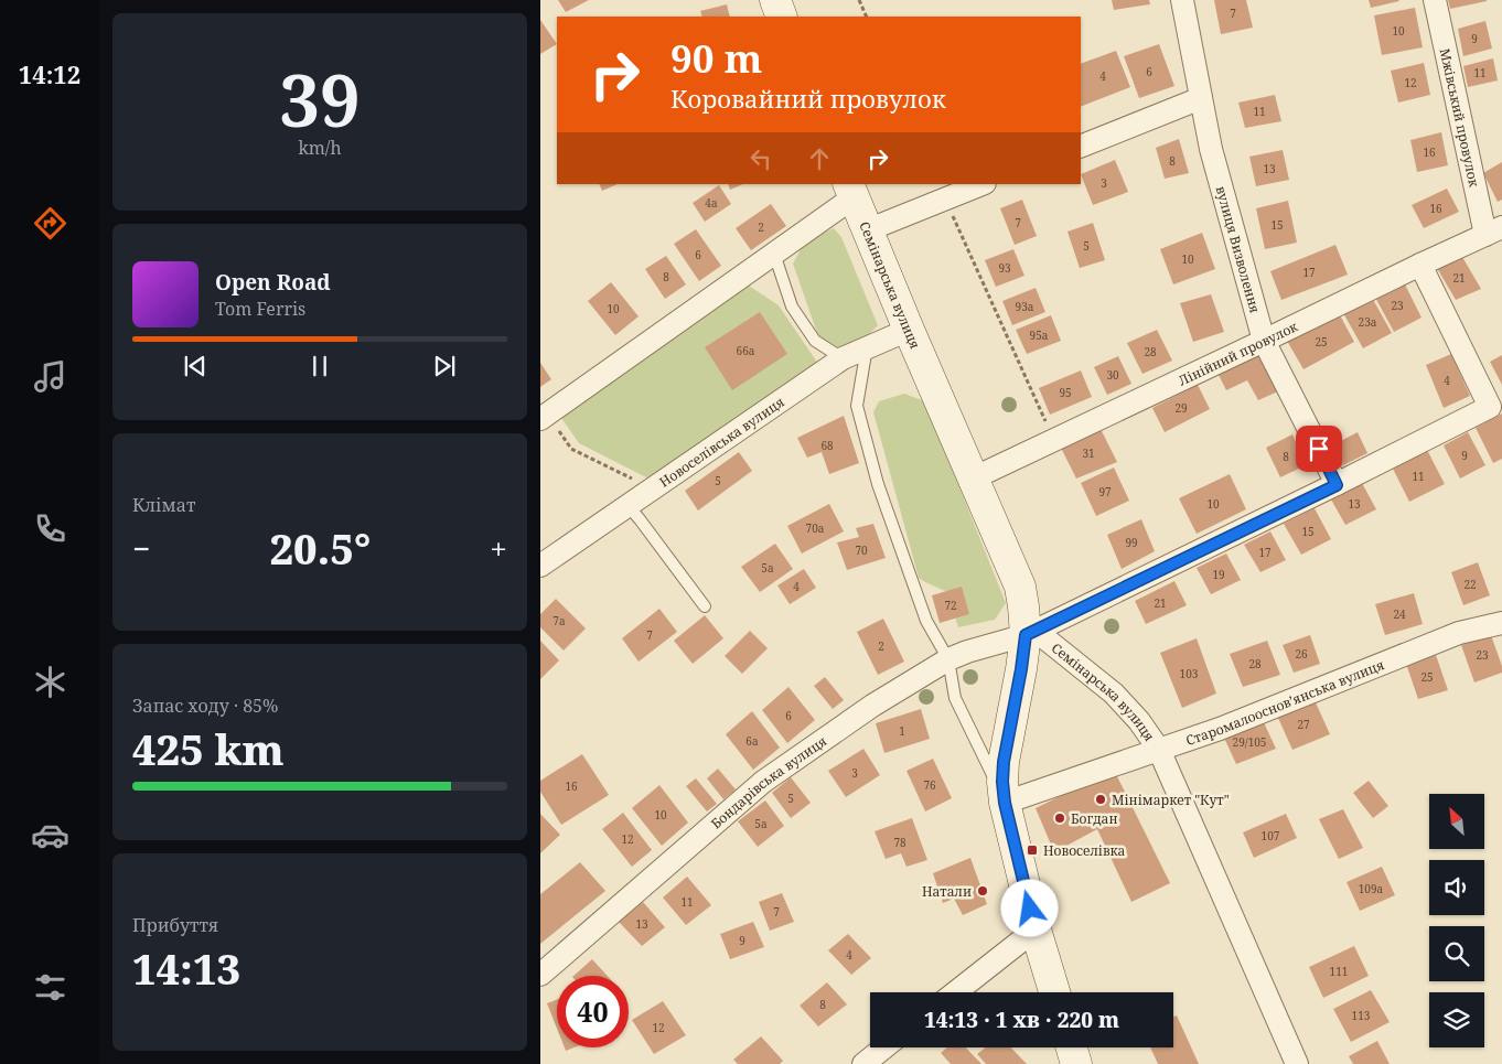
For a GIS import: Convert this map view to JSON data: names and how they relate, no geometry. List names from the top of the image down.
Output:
{
  "streets": {
    "street": [
      "Мжівський провулок",
      "вулиця Визволення",
      "Семінарська вулиця",
      "Лінійний провулок",
      "Новоселівська вулиця",
      "Старомалооснов’янська вулиця",
      "Бондарівська вулиця"
    ]
  },
  "crossings": [
    ["Мжівський провулок", "Лінійний провулок"],
    ["вулиця Визволення", "Лінійний провулок"],
    ["вулиця Визволення", "Бондарівська вулиця"],
    ["Семінарська вулиця", "Лінійний провулок"],
    ["Семінарська вулиця", "Новоселівська вулиця"],
    ["Семінарська вулиця", "Старомалооснов’янська вулиця"],
    ["Семінарська вулиця", "Бондарівська вулиця"],
    ["Лінійний провулок", "Бондарівська вулиця"]
  ],
  "places": {
    "other": ["Мінімаркет \"Кут\"", "Богдан", "Натали"],
    "transit": ["Новоселівка"]
  },
  "house_numbers": [
    "7",
    "10",
    "9",
    "6",
    "11",
    "4",
    "12",
    "11",
    "16",
    "8",
    "13",
    "3",
    "4а",
    "16",
    "7",
    "15",
    "2",
    "5",
    "6",
    "10",
    "93",
    "17",
    "8",
    "21",
    "23",
    "93а",
    "10",
    "23а",
    "95а",
    "25",
    "66а",
    "28",
    "30",
    "4",
    "95",
    "29",
    "68",
    "31",
    "9",
    "8",
    "11",
    "5",
    "97",
    "10",
    "13",
    "70а",
    "15",
    "99",
    "70",
    "17",
    "5а",
    "19",
    "22",
    "4",
    "21",
    "72",
    "24",
    "7а",
    "7",
    "2",
    "26",
    "23",
    "28",
    "103",
    "25",
    "6",
    "27",
    "1",
    "6а",
    "29/105",
    "3",
    "76",
    "16",
    "5",
    "10",
    "5а",
    "107",
    "12",
    "78",
    "109а",
    "11",
    "7",
    "13",
    "9",
    "4",
    "111",
    "8",
    "113",
    "12"
  ],
  "north": "top left",
  "page": {
    "tabs": "14:12",
    "tile": [
      ["39", "km/h"],
      "Клімат",
      ["Запас ходу · 85%", "425 km"],
      ["Прибуття", "14:13"]
    ],
    "turn": ["90 m", "Коровайний провулок"],
    "song": ["Open Road", "Tom Ferris"],
    "heat": ["−", "20.5°", "+"],
    "limit": "40",
    "trip": "14:13 · 1 хв · 220 m"
  }
}
